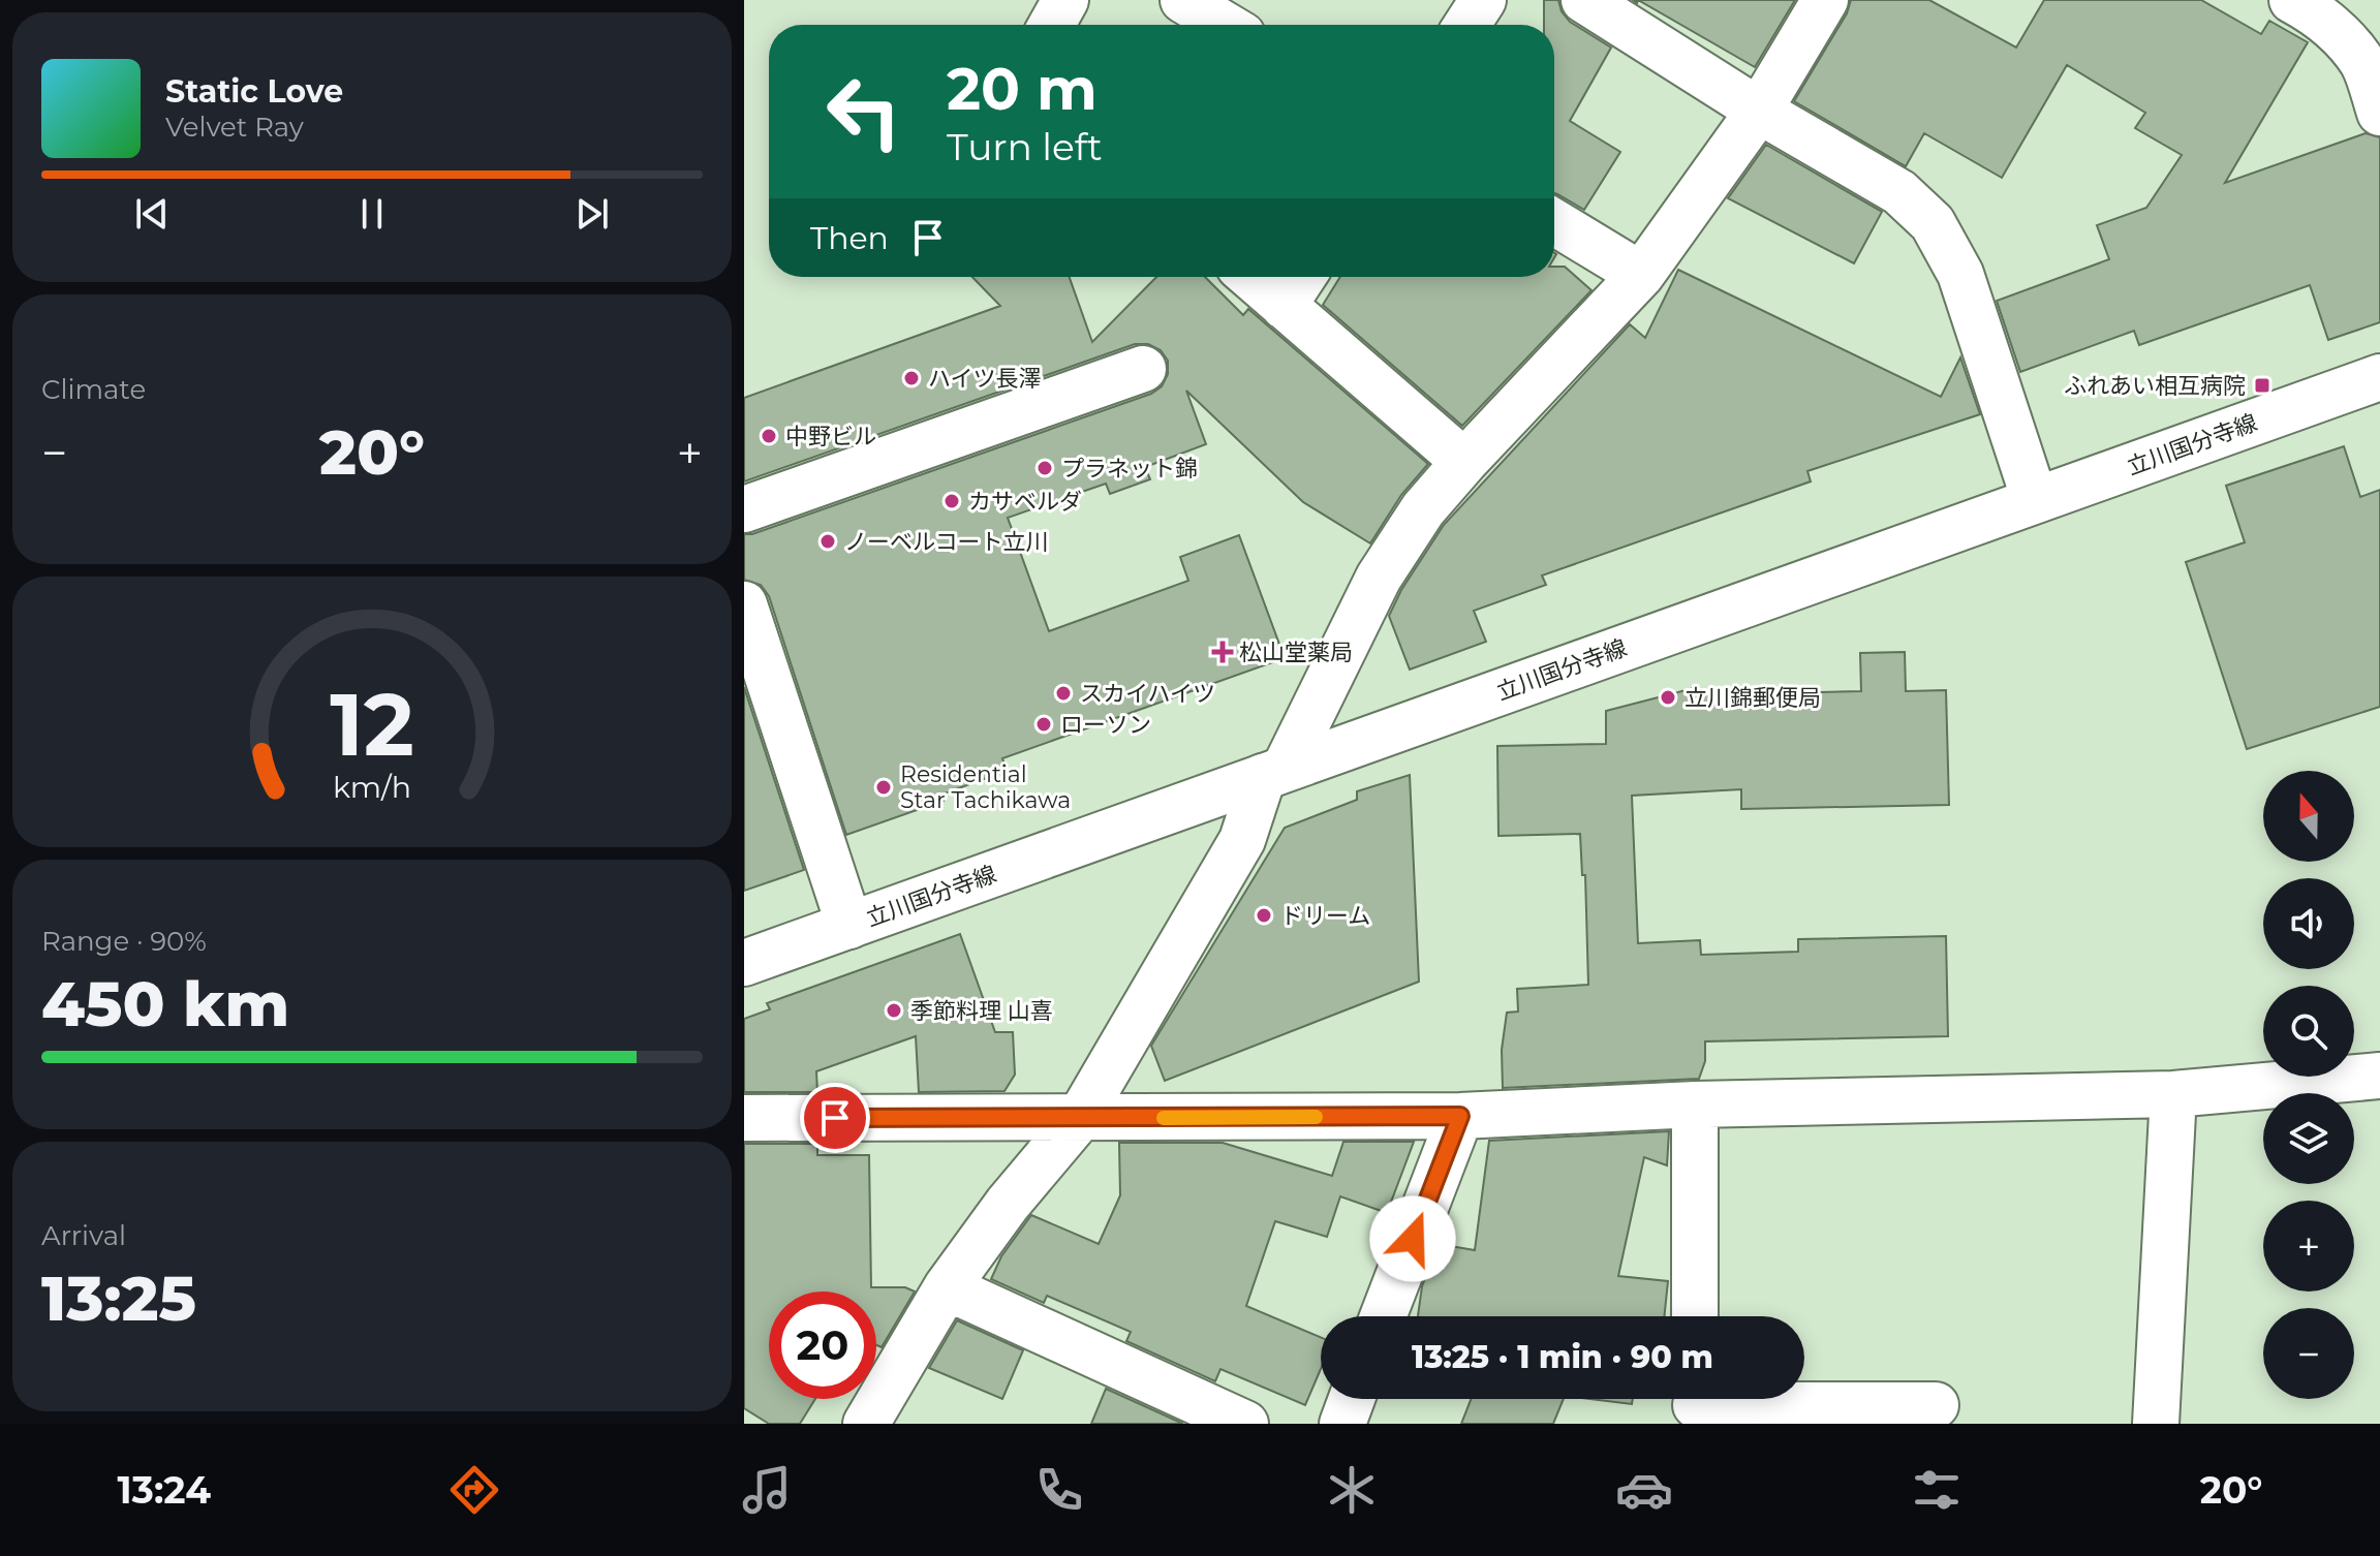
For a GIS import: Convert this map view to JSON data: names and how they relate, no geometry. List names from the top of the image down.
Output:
{
  "streets": {
    "street": ["立川国分寺線"]
  },
  "places": {
    "other": [
      "ハイツ長澤",
      "中野ビル",
      "プラネット錦",
      "カサベルダ",
      "ノーベルコート立川",
      "スカイハイツ",
      "立川錦郵便局",
      "ローソン",
      "Residential Star Tachikawa",
      "ドリーム",
      "季節料理 山喜"
    ],
    "transit": ["ふれあい相互病院"],
    "health": ["松山堂薬局"]
  },
  "north": "top",
  "page": {
    "turn": ["20 m", "Turn left"],
    "song": ["Static Love", "Velvet Ray"],
    "then": "Then",
    "tile": [
      "Climate",
      ["Range · 90%", "450 km"],
      ["Arrival", "13:25"]
    ],
    "heat": ["−", "20°", "+"],
    "map_buttons": ["+", "−"],
    "limit": "20",
    "trip": "13:25 · 1 min · 90 m",
    "tabs": ["13:24", "20°"],
    "gauge": ["12", "km/h"]
  }
}
